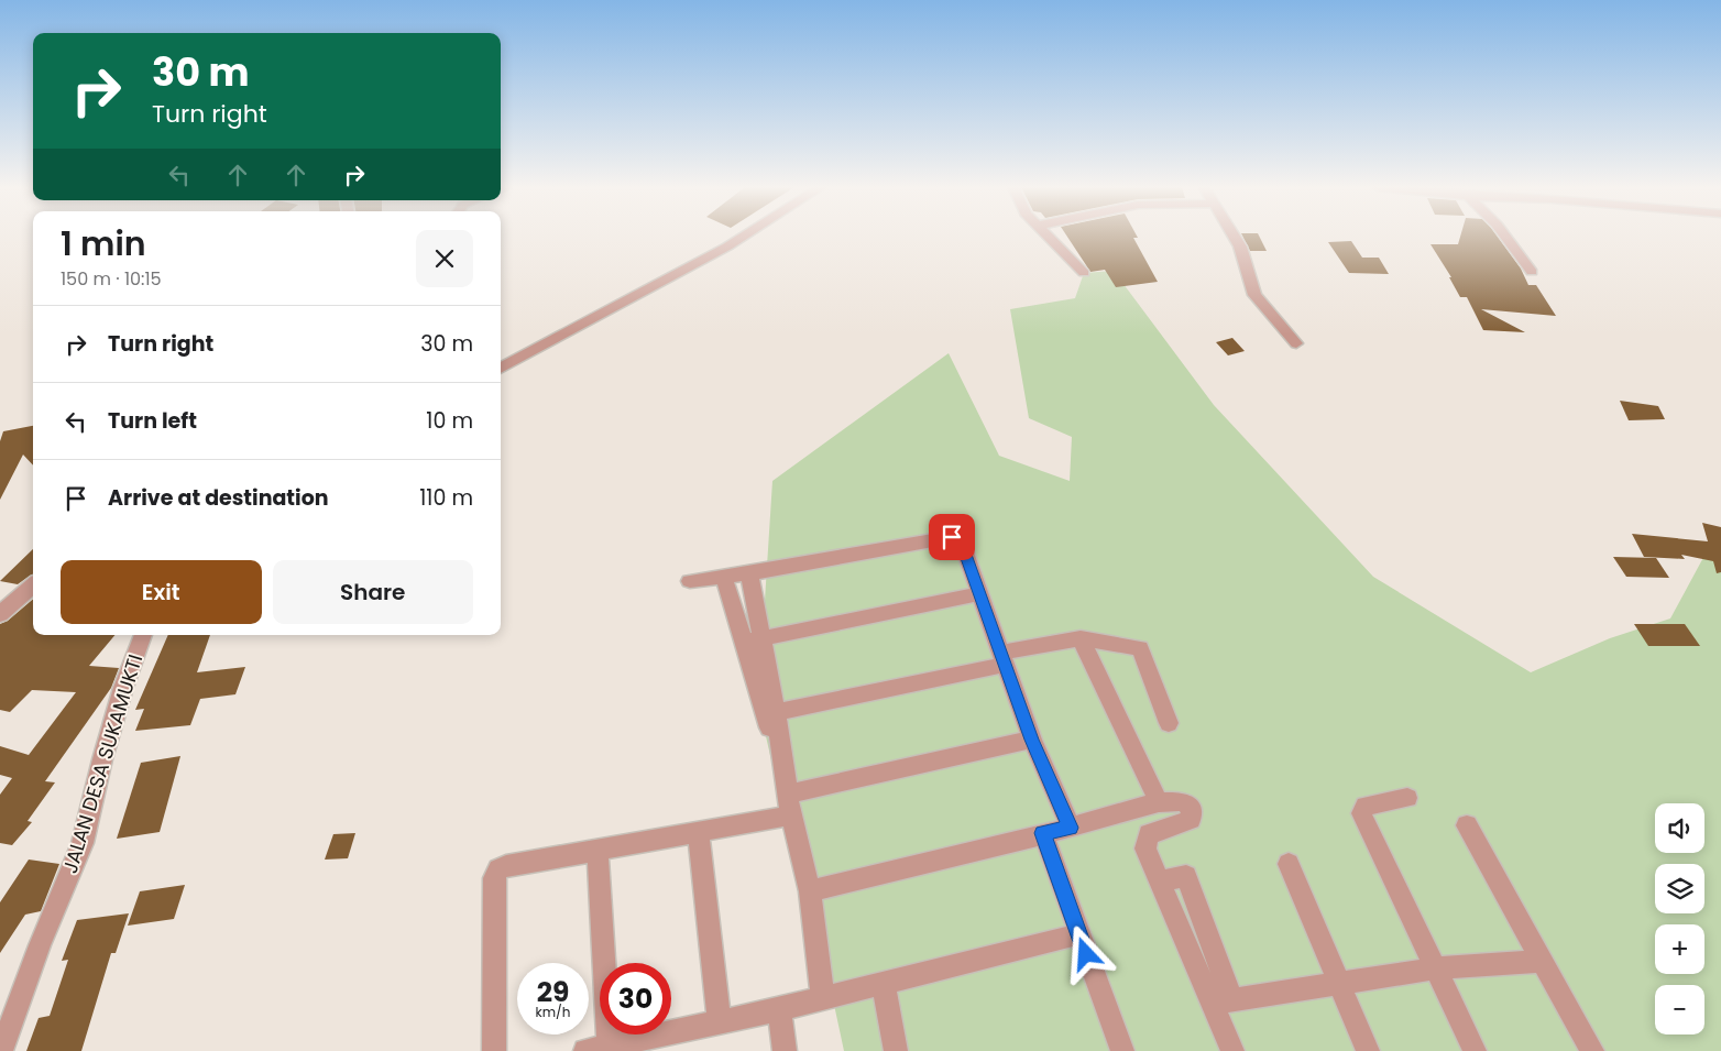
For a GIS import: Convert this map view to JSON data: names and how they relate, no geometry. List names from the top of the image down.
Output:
{
  "streets": {
    "street": ["JALAN DESA SUKAMUKTI"]
  },
  "page": {
    "turn": ["30 m", "Turn right"],
    "heading": ["1 min", "150 m · 10:15"],
    "list": [
      {
        "name": "Turn right",
        "value": "30 m"
      },
      {
        "name": "Turn left",
        "value": "10 m"
      },
      {
        "name": "Arrive at destination",
        "value": "110 m"
      }
    ],
    "buttons": ["Exit", "Share"],
    "map_buttons": ["+", "−"],
    "speed": "29 km/h",
    "limit": "30"
  }
}
